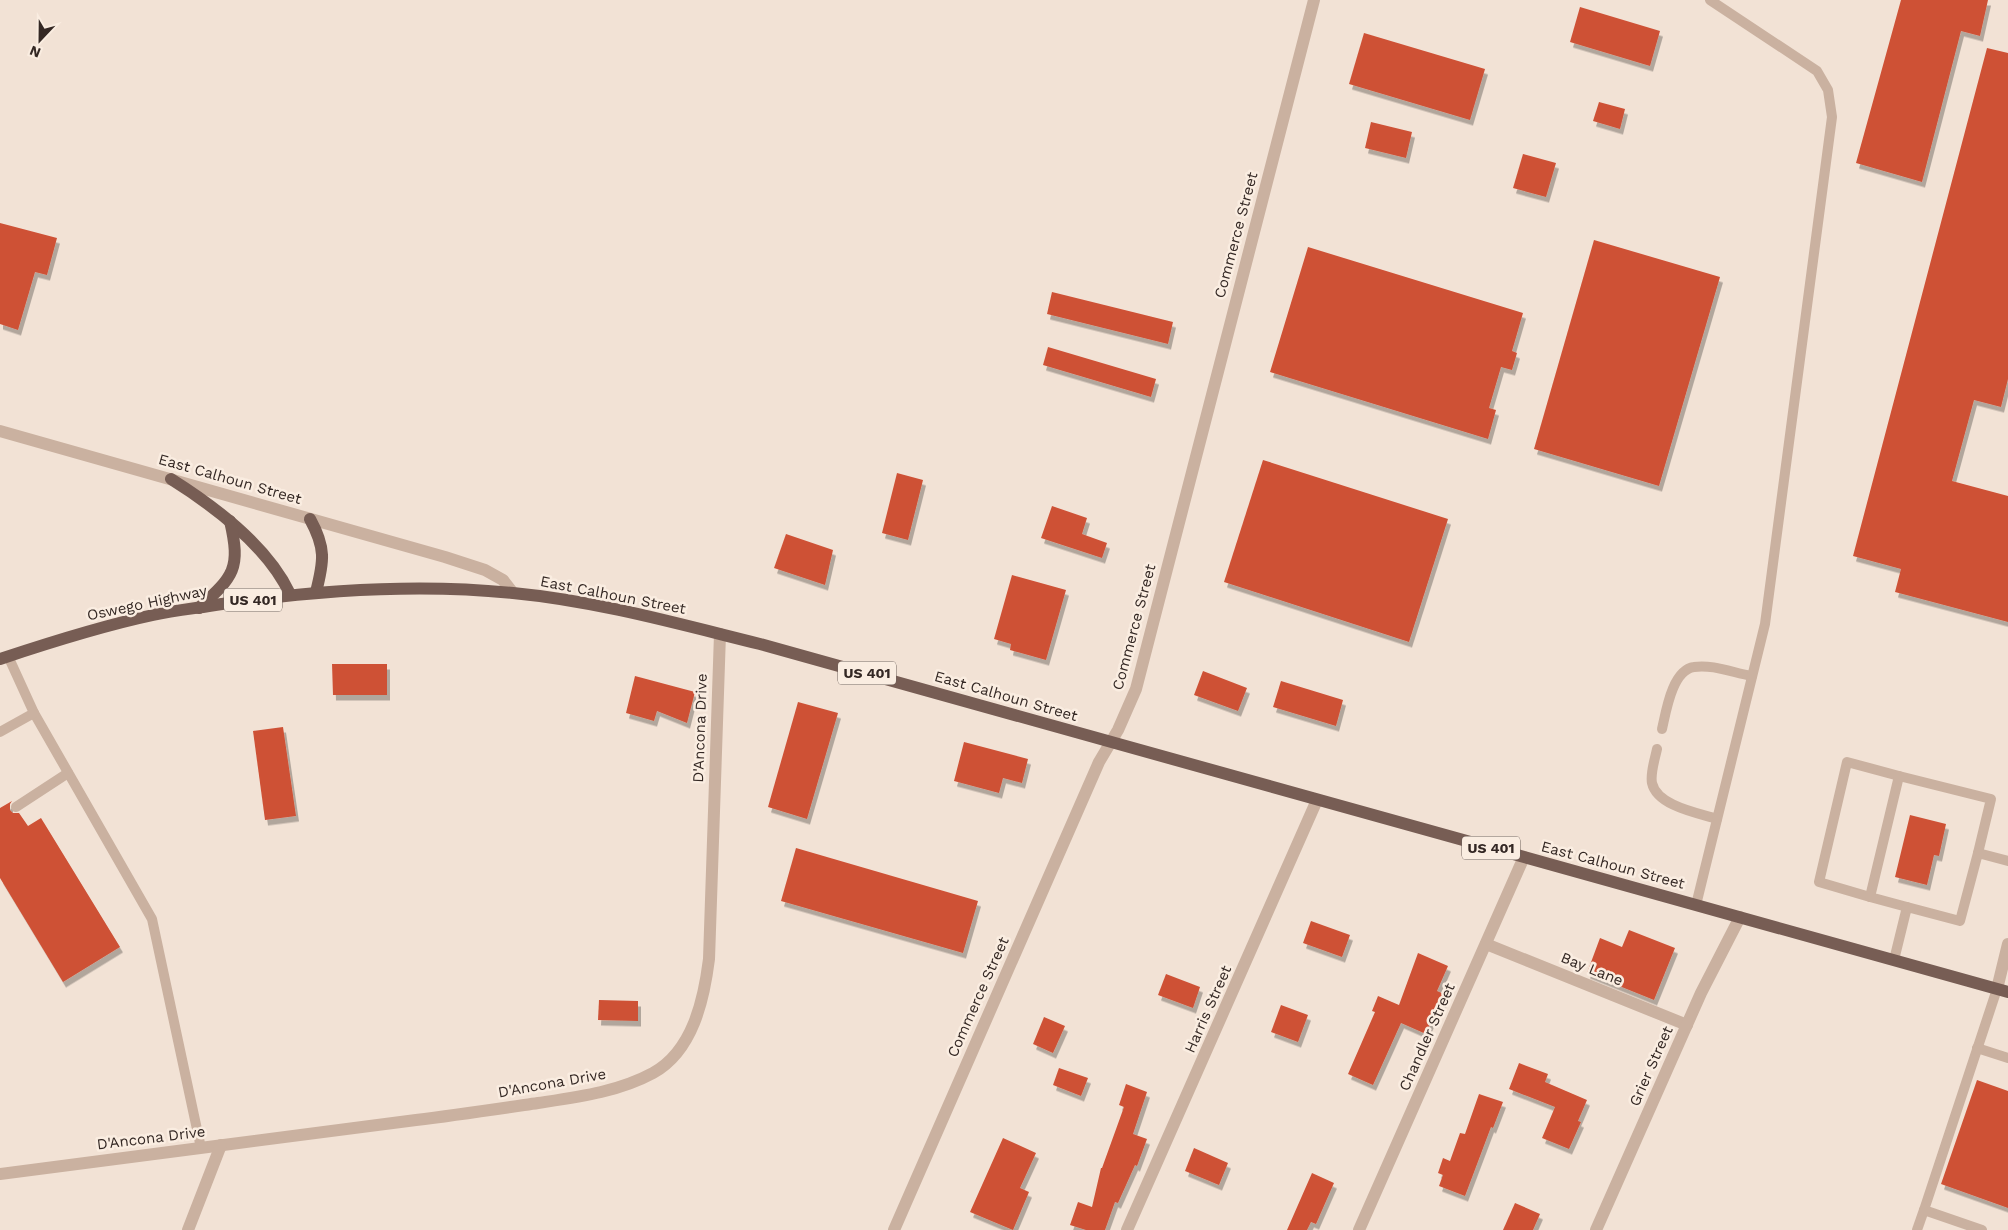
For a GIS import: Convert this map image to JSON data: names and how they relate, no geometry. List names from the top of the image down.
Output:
{
  "streets": {
    "main road": ["East Calhoun Street", "US 401", "Oswego Highway"],
    "street": [
      "Commerce Street",
      "D'Ancona Drive",
      "Bay Lane",
      "Harris Street",
      "Chandler Street",
      "Grier Street"
    ]
  },
  "crossings": [
    ["Commerce Street", "East Calhoun Street"],
    ["East Calhoun Street", "Oswego Highway"],
    ["East Calhoun Street", "D'Ancona Drive"],
    ["East Calhoun Street", "Harris Street"],
    ["East Calhoun Street", "Chandler Street"],
    ["East Calhoun Street", "Grier Street"],
    ["Bay Lane", "Chandler Street"],
    ["Bay Lane", "Grier Street"]
  ],
  "north": "bottom"
}
